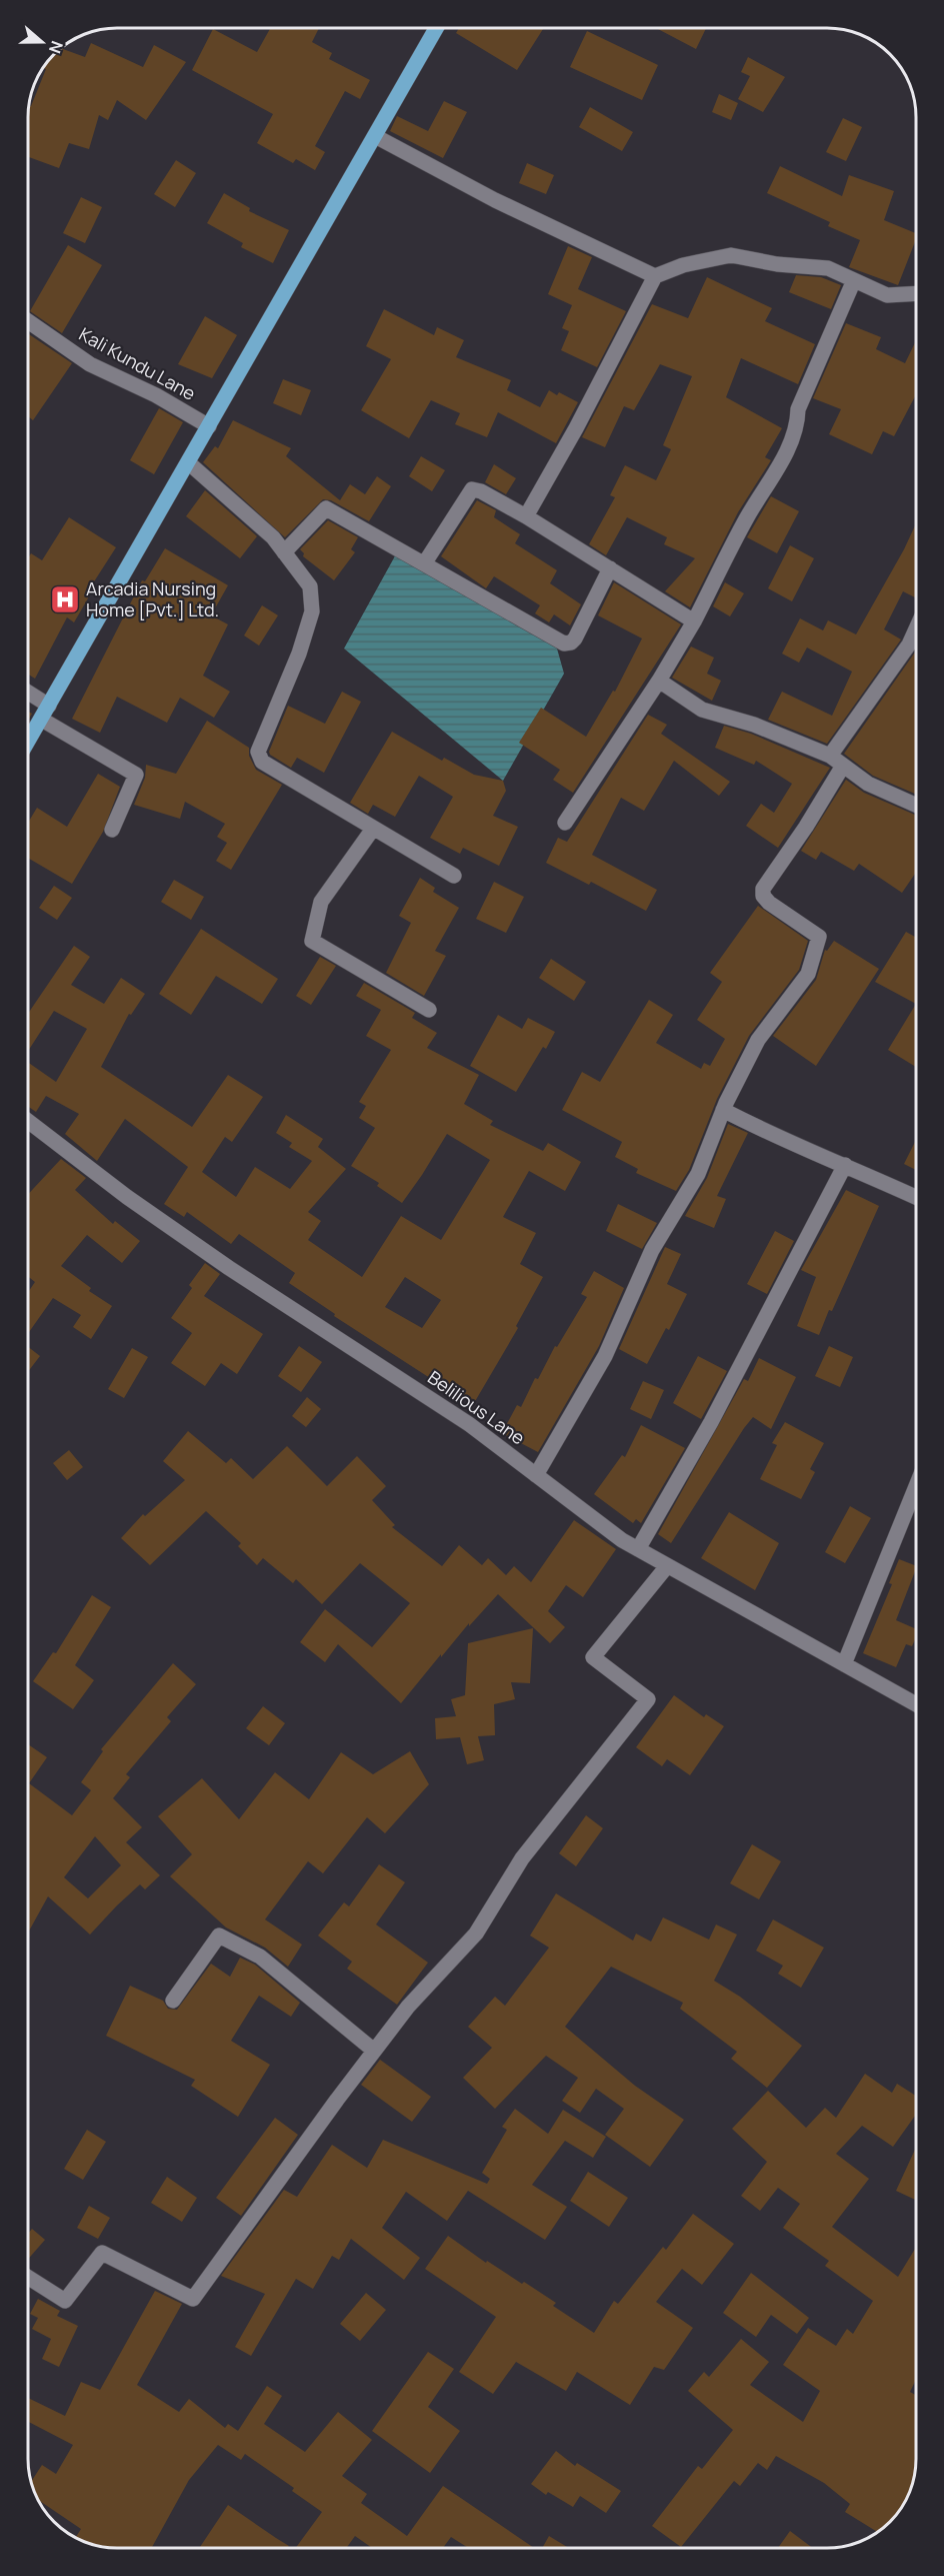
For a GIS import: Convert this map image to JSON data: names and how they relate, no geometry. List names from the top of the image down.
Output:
{
  "streets": {
    "street": ["Kali Kundu Lane", "Belilious Lane"]
  },
  "places": {
    "hospital": ["Arcadia Nursing Home [Pvt.] Ltd."]
  },
  "north": "right"
}
